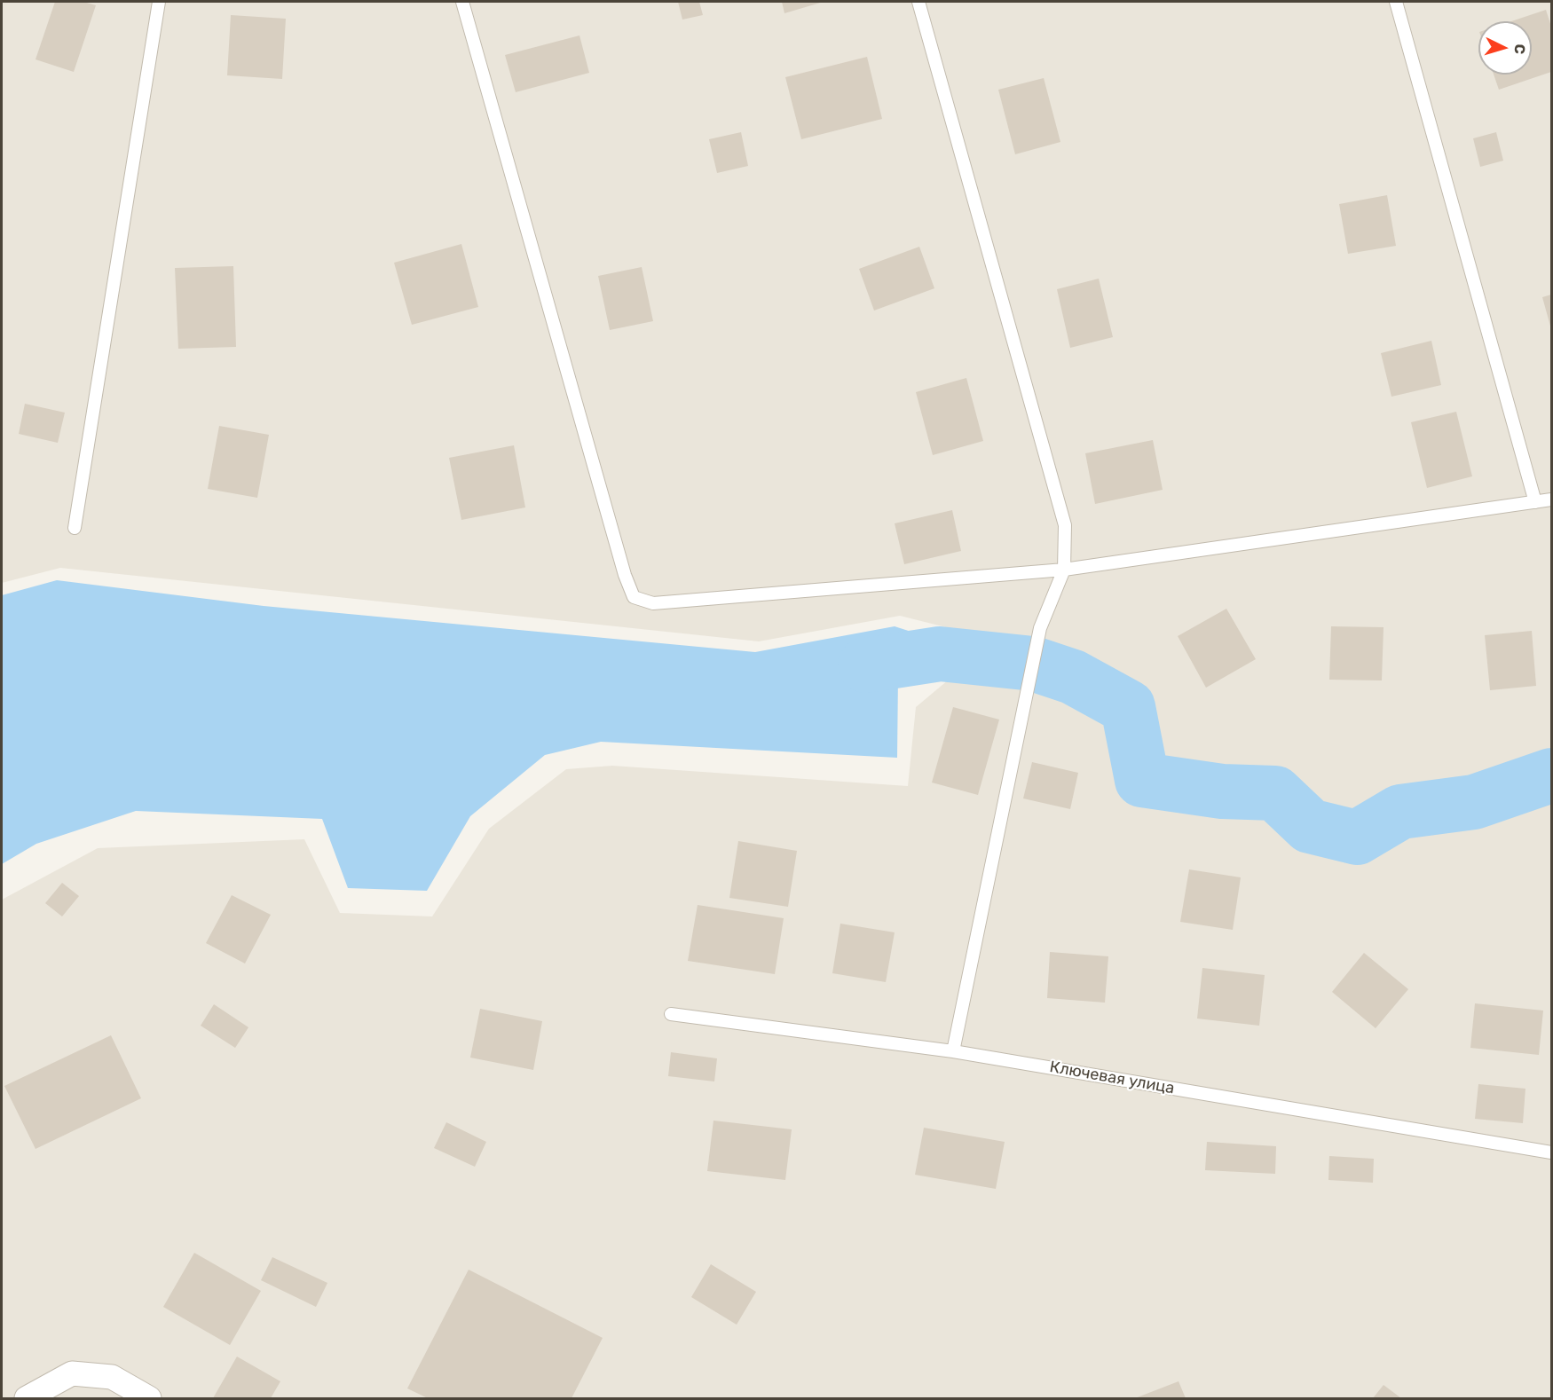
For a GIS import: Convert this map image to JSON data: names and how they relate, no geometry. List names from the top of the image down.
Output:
{
  "streets": {
    "lane": ["Ключевая улица"]
  },
  "north": "right"
}
